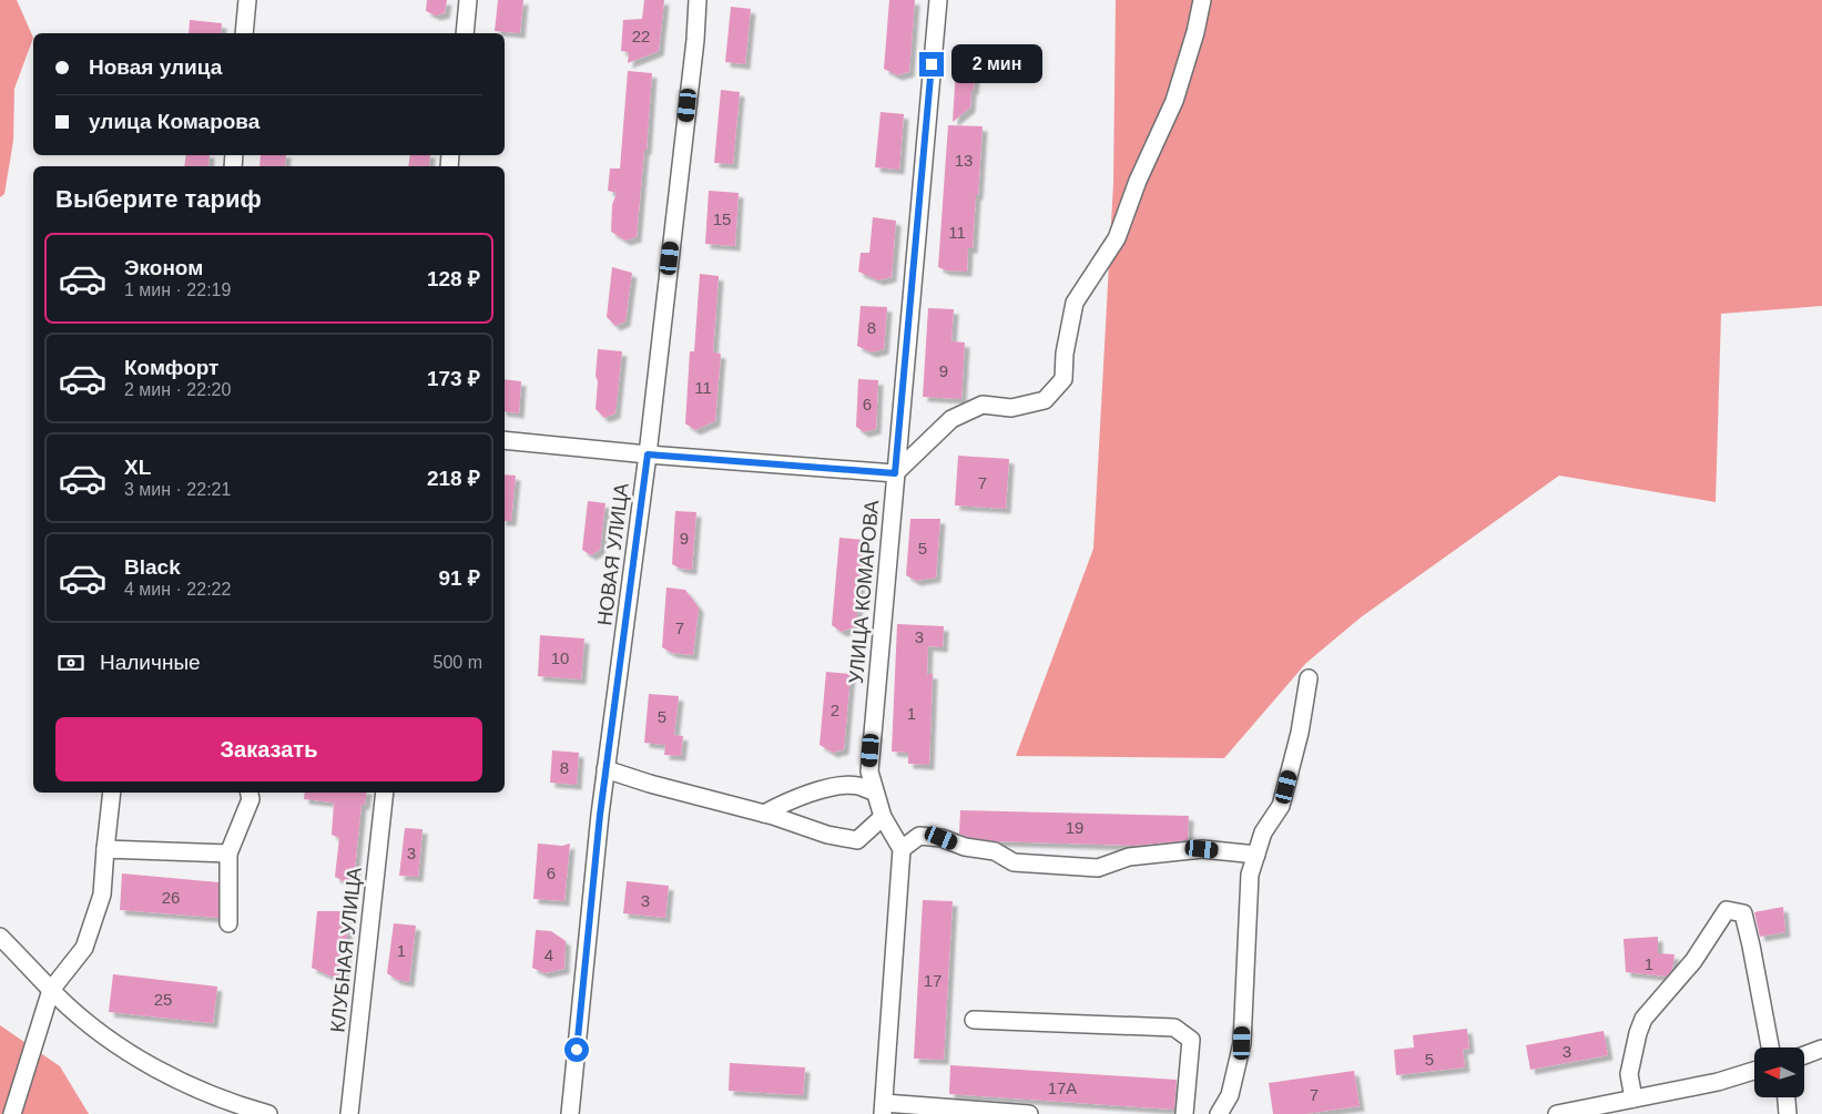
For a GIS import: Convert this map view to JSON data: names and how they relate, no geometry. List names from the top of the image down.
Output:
{
  "streets": {
    "street": ["НОВАЯ УЛИЦА", "УЛИЦА КОМАРОВА", "КЛУБНАЯ УЛИЦА"]
  },
  "house_numbers": [
    "22",
    "13",
    "15",
    "11",
    "8",
    "9",
    "11",
    "6",
    "7",
    "9",
    "5",
    "7",
    "3",
    "10",
    "2",
    "1",
    "5",
    "8",
    "19",
    "3",
    "6",
    "26",
    "3",
    "1",
    "4",
    "1",
    "17",
    "25",
    "3",
    "5",
    "17А",
    "7"
  ],
  "north": "left",
  "page": {
    "banner": ["Новая улица", "улица Комарова"],
    "bubble": "2 мин",
    "heading": "Выберите тариф",
    "list": [
      {
        "name": "Эконом",
        "note": "1 мин · 22:19",
        "value": "128 ₽"
      },
      {
        "name": "Комфорт",
        "note": "2 мин · 22:20",
        "value": "173 ₽"
      },
      {
        "name": "XL",
        "note": "3 мин · 22:21",
        "value": "218 ₽"
      },
      {
        "name": "Black",
        "note": "4 мин · 22:22",
        "value": "91 ₽"
      }
    ],
    "pay": ["Наличные", "500 m"],
    "buttons": "Заказать"
  }
}
